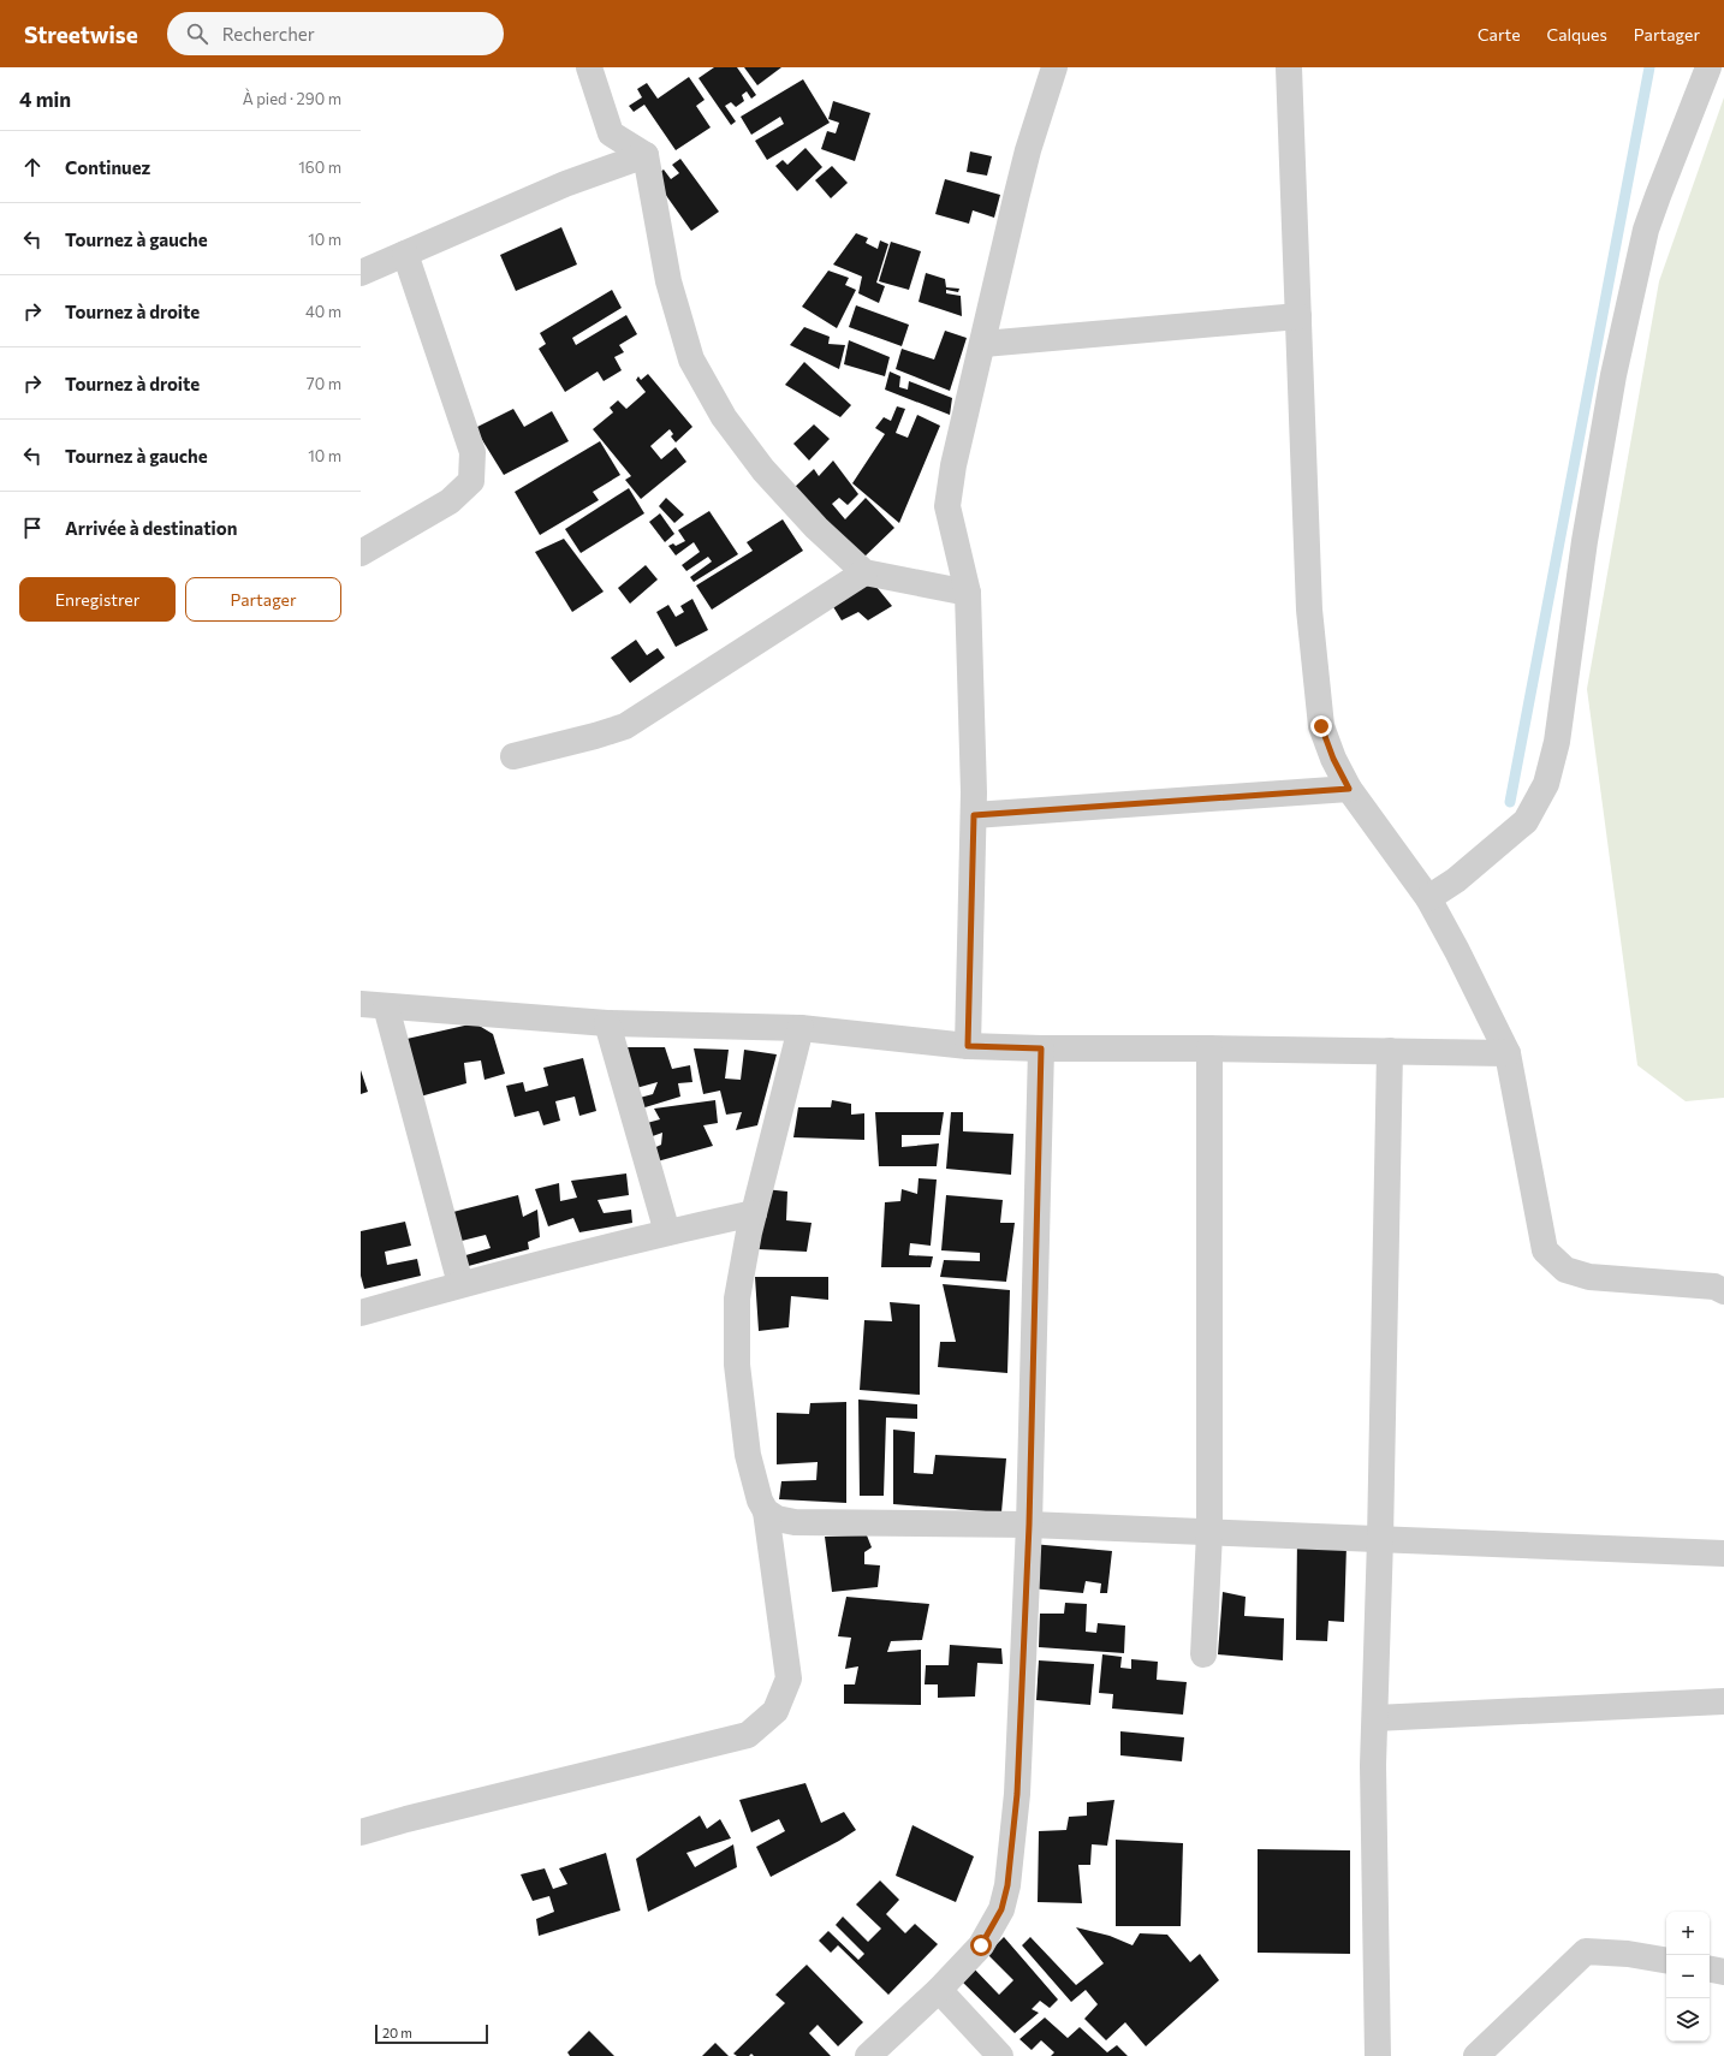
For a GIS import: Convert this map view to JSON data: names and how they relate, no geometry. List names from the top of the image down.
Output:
{
  "scale_bar": "20 m",
  "page": {
    "header": "Streetwise",
    "search": "Rechercher",
    "nav": ["Carte", "Calques", "Partager"],
    "heading": ["4 min", "À pied · 290 m"],
    "list": [
      ["Continuez", "160 m"],
      ["Tournez à gauche", "10 m"],
      ["Tournez à droite", "40 m"],
      ["Tournez à droite", "70 m"],
      ["Tournez à gauche", "10 m"],
      "Arrivée à destination"
    ],
    "buttons": ["Enregistrer", "Partager"],
    "map_buttons": ["+", "−"],
    "scale": "20 m"
  }
}
